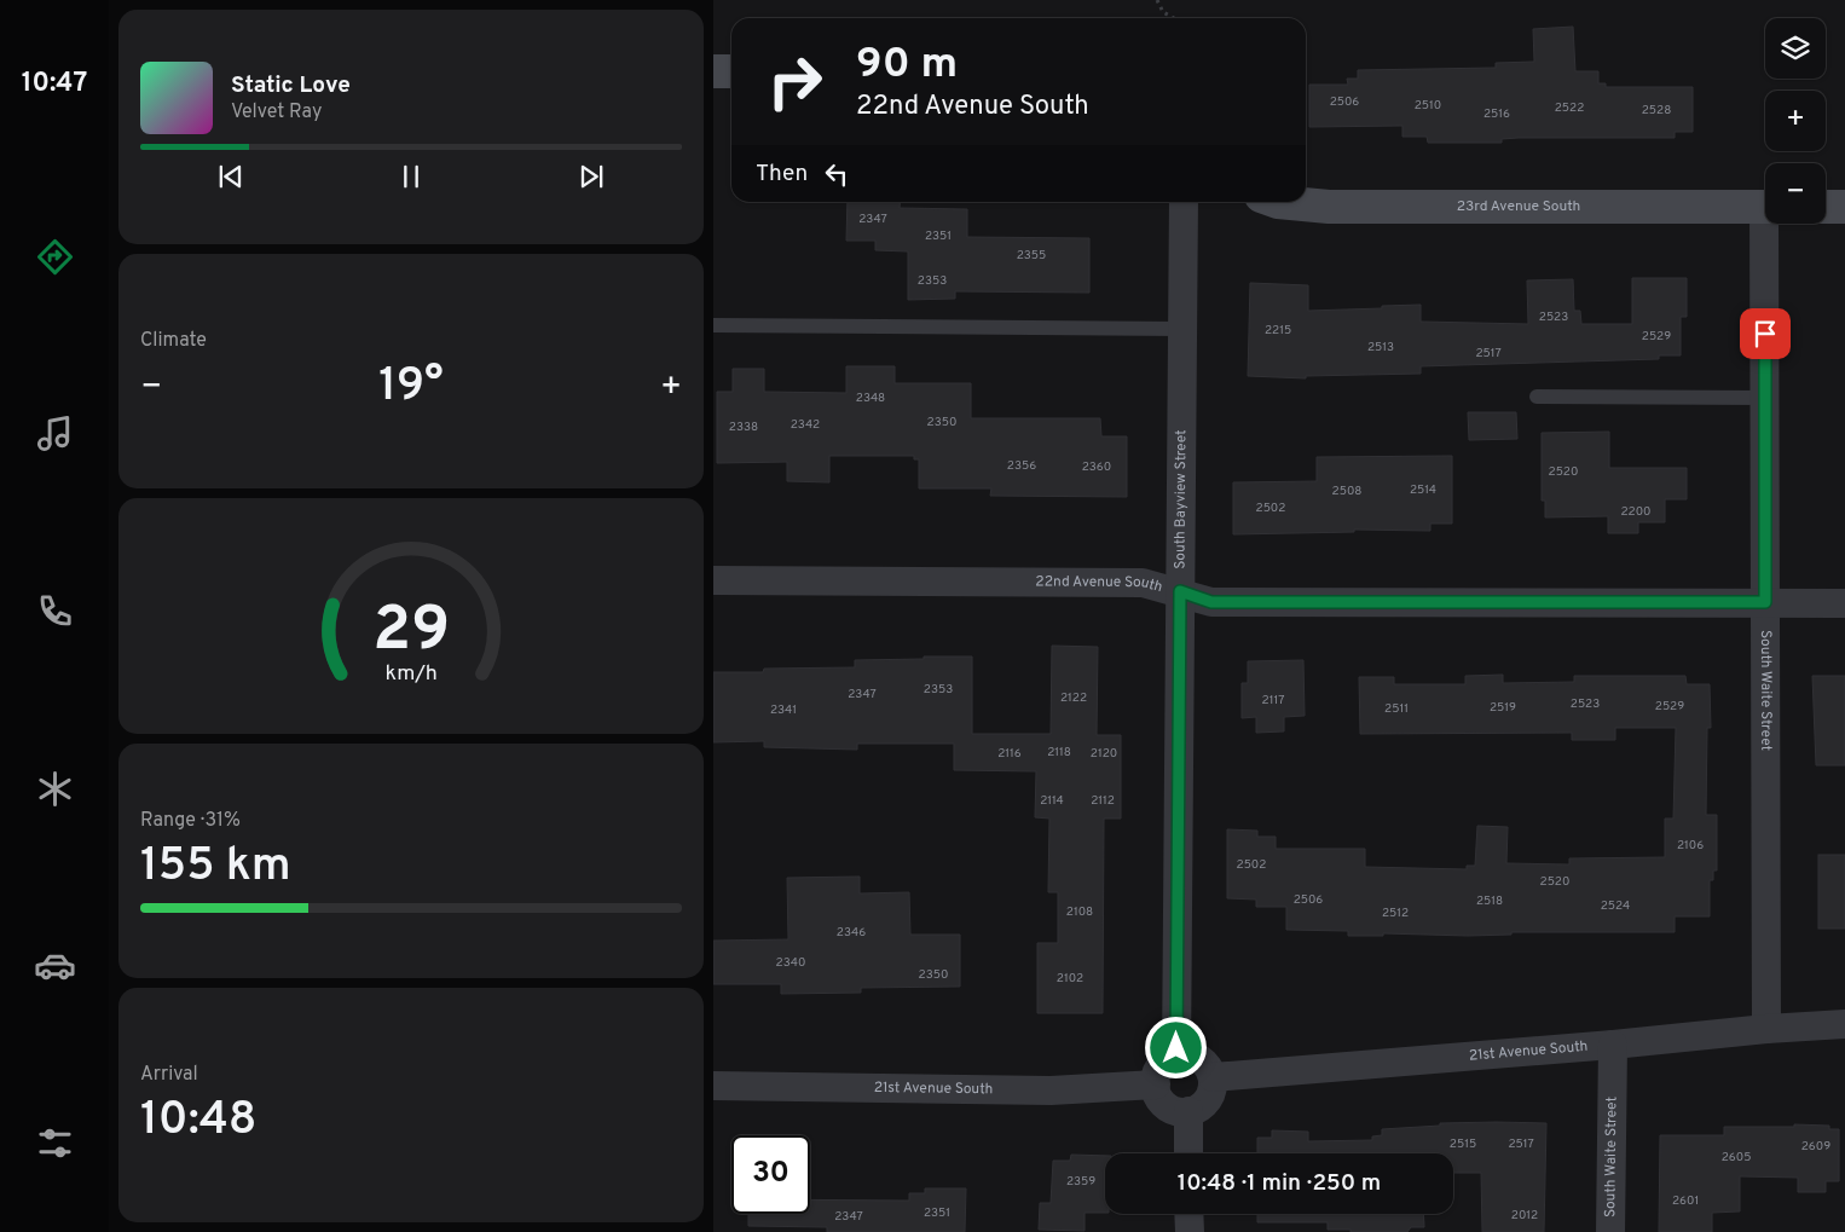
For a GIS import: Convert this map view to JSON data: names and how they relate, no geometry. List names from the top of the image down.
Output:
{
  "streets": {
    "street": [
      "23rd Avenue South",
      "South Bayview Street",
      "22nd Avenue South",
      "South Waite Street",
      "21st Avenue South"
    ]
  },
  "crossings": [
    ["South Bayview Street", "22nd Avenue South"],
    ["South Bayview Street", "21st Avenue South"],
    ["22nd Avenue South", "South Waite Street"],
    ["South Waite Street", "21st Avenue South"]
  ],
  "house_numbers": [
    "2506",
    "2510",
    "2522",
    "2528",
    "2516",
    "2347",
    "2351",
    "2355",
    "2353",
    "2523",
    "2215",
    "2529",
    "2513",
    "2517",
    "2348",
    "2350",
    "2342",
    "2338",
    "2356",
    "2360",
    "2520",
    "2514",
    "2508",
    "2502",
    "2200",
    "2353",
    "2347",
    "2122",
    "2117",
    "2523",
    "2529",
    "2519",
    "2511",
    "2341",
    "2118",
    "2116",
    "2120",
    "2114",
    "2112",
    "2106",
    "2502",
    "2520",
    "2506",
    "2518",
    "2524",
    "2108",
    "2512",
    "2346",
    "2340",
    "2350",
    "2102",
    "2515",
    "2517",
    "2609",
    "2605",
    "2359",
    "2601",
    "2351",
    "2012",
    "2347"
  ],
  "page": {
    "tabs": "10:47",
    "map_buttons": ["+", "−"],
    "turn": ["90 m", "22nd Avenue South"],
    "song": ["Static Love", "Velvet Ray"],
    "then": "Then",
    "tile": [
      "Climate",
      ["Range · 31%", "155 km"],
      ["Arrival", "10:48"]
    ],
    "heat": ["−", "19°", "+"],
    "limit": "30",
    "trip": "10:48 · 1 min · 250 m",
    "gauge": ["29", "km/h"]
  }
}
